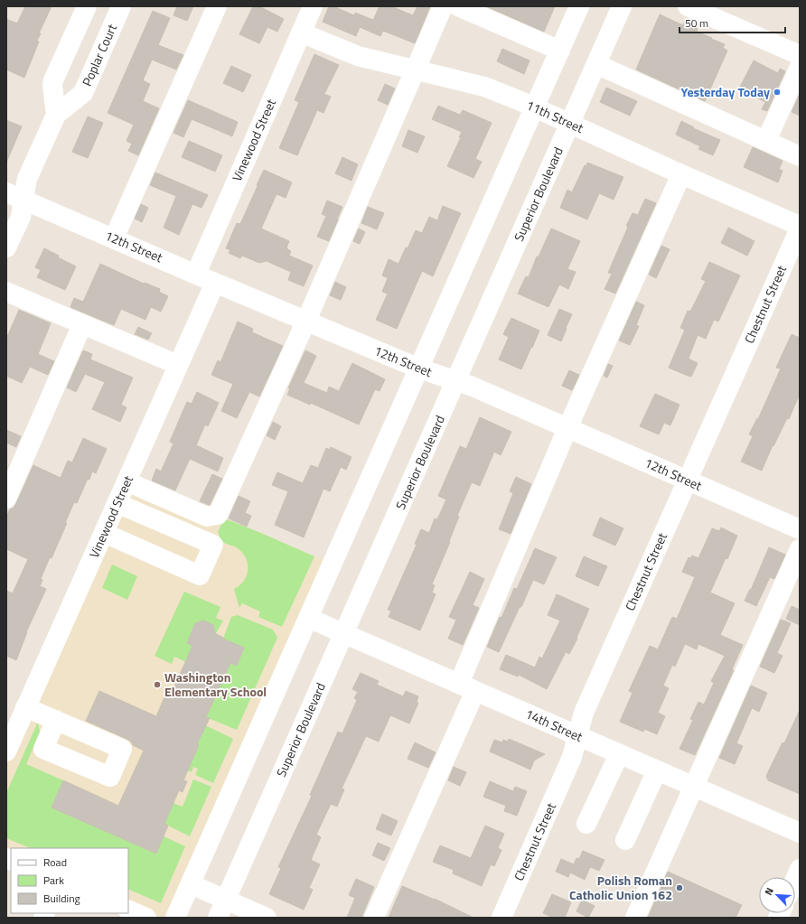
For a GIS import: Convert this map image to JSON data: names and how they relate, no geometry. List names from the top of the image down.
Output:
{
  "streets": {
    "street": [
      "Poplar Court",
      "11th Street",
      "Vinewood Street",
      "Superior Boulevard",
      "12th Street",
      "Chestnut Street",
      "14th Street"
    ]
  },
  "crossings": [
    ["Poplar Court", "12th Street"],
    ["11th Street", "Vinewood Street"],
    ["11th Street", "Superior Boulevard"],
    ["Vinewood Street", "12th Street"],
    ["Superior Boulevard", "12th Street"],
    ["Superior Boulevard", "14th Street"],
    ["12th Street", "Chestnut Street"],
    ["Chestnut Street", "14th Street"]
  ],
  "places": ["Yesterday Today", "Washington Elementary School", "Polish Roman Catholic Union 162"],
  "legend": ["Road", "Park", "Building"],
  "scale_bar": "50 m",
  "north": "top left"
}
